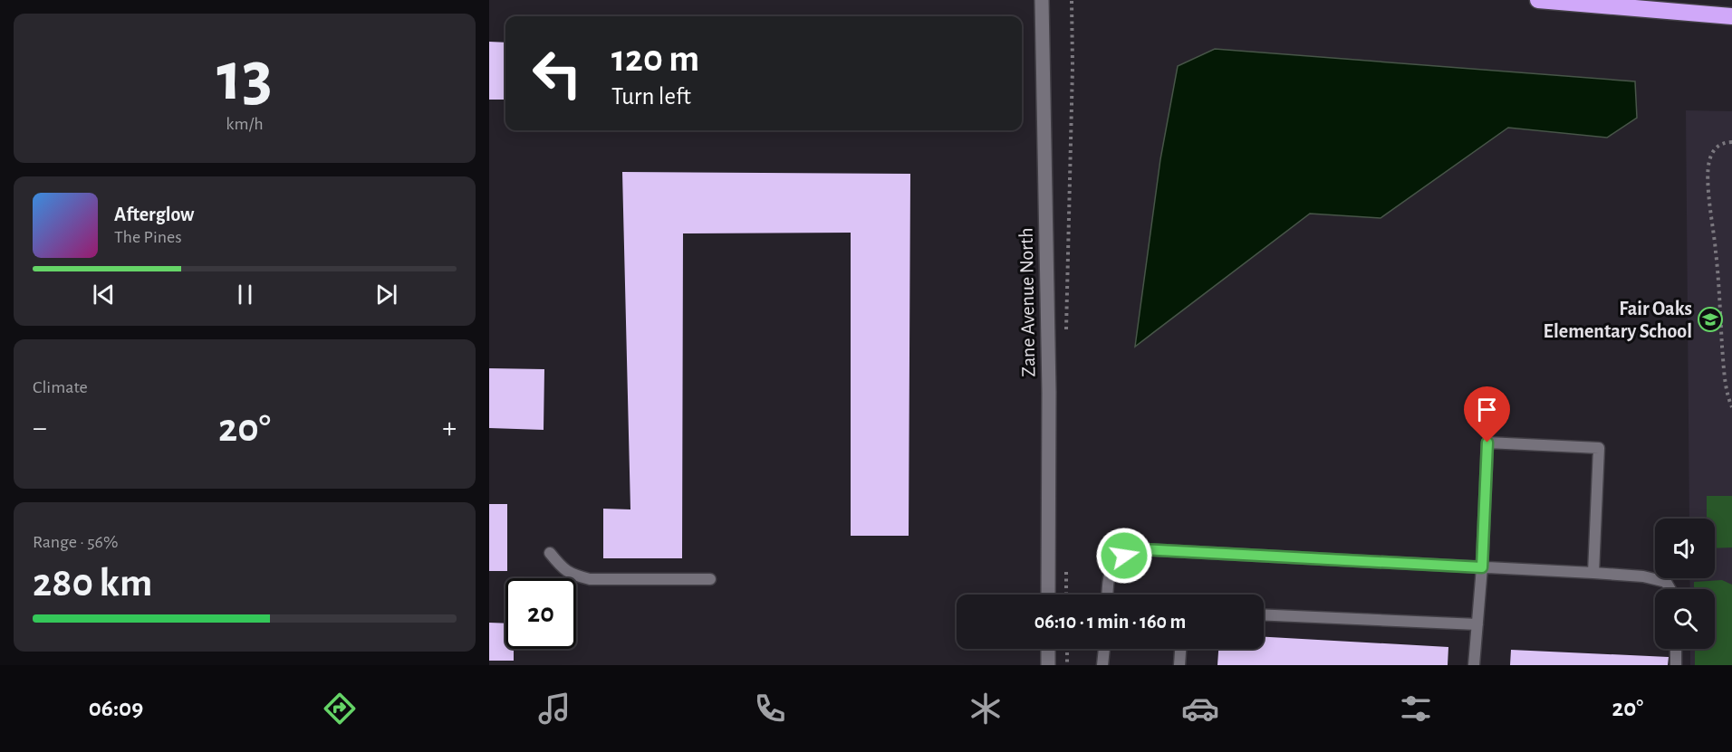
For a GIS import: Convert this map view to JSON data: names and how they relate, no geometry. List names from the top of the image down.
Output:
{
  "streets": {
    "street": ["Zane Avenue North"]
  },
  "places": {
    "school or university": ["Fair Oaks Elementary School"]
  },
  "page": {
    "tile": [
      ["13", "km/h"],
      "Climate",
      ["Range · 56%", "280 km"]
    ],
    "turn": ["120 m", "Turn left"],
    "song": ["Afterglow", "The Pines"],
    "heat": ["−", "20°", "+"],
    "limit": "20",
    "trip": "06:10 · 1 min · 160 m",
    "tabs": ["06:09", "20°"]
  }
}
